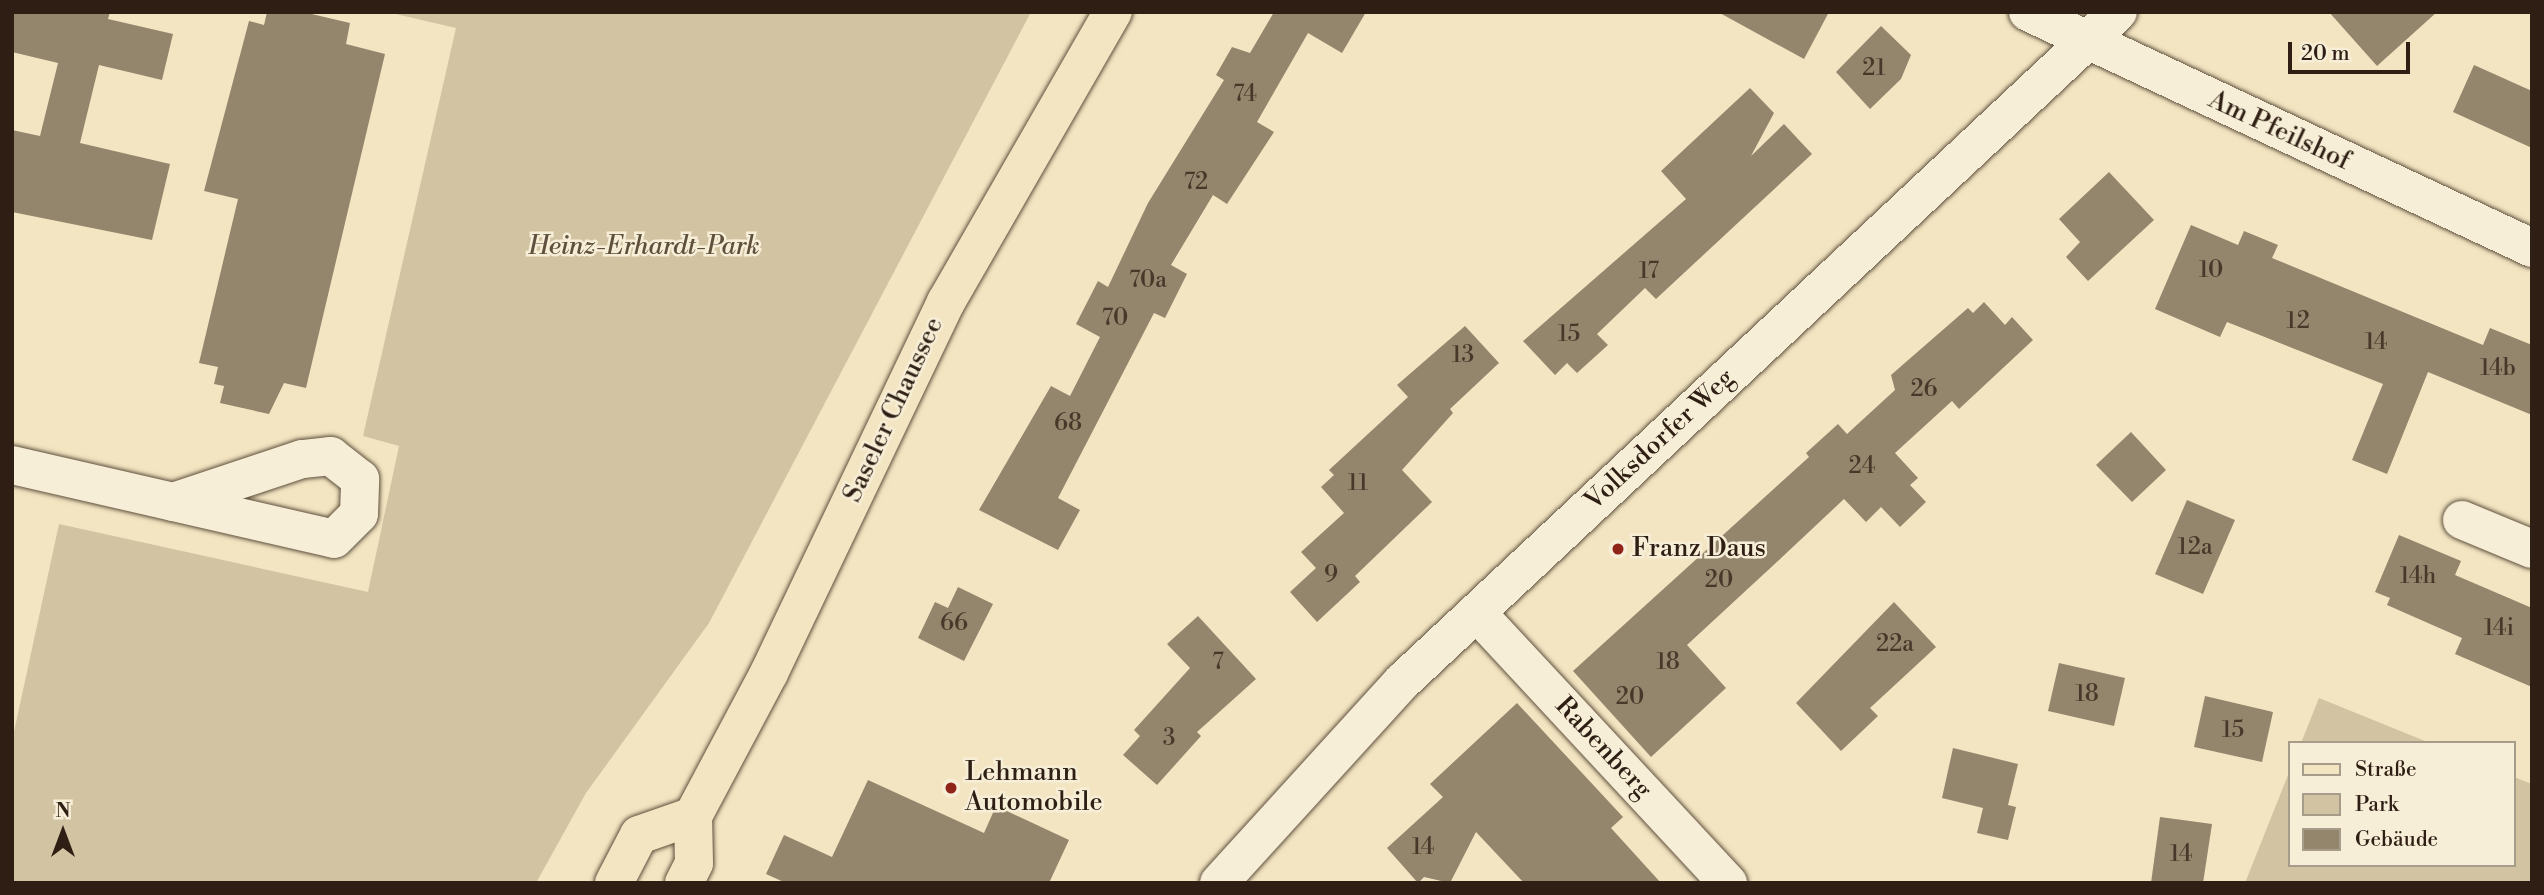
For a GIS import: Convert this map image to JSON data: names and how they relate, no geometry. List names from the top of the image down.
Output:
{
  "streets": {
    "main road": ["Saseler Chaussee"],
    "street": ["Am Pfeilshof", "Volksdorfer Weg", "Rabenberg"]
  },
  "crossings": [
    ["Am Pfeilshof", "Volksdorfer Weg"],
    ["Volksdorfer Weg", "Rabenberg"]
  ],
  "parks": ["Heinz-Erhardt-Park"],
  "places": ["Franz Daus", "Lehmann Automobile"],
  "house_numbers": [
    "21",
    "74",
    "72",
    "10",
    "17",
    "70a",
    "70",
    "12",
    "15",
    "14",
    "13",
    "14b",
    "26",
    "68",
    "24",
    "11",
    "12a",
    "9",
    "14h",
    "20",
    "66",
    "14i",
    "22a",
    "7",
    "18",
    "18",
    "20",
    "15",
    "3",
    "14",
    "14"
  ],
  "legend": ["Straße", "Park", "Gebäude"],
  "scale_bar": "20 m",
  "north": "top"
}
